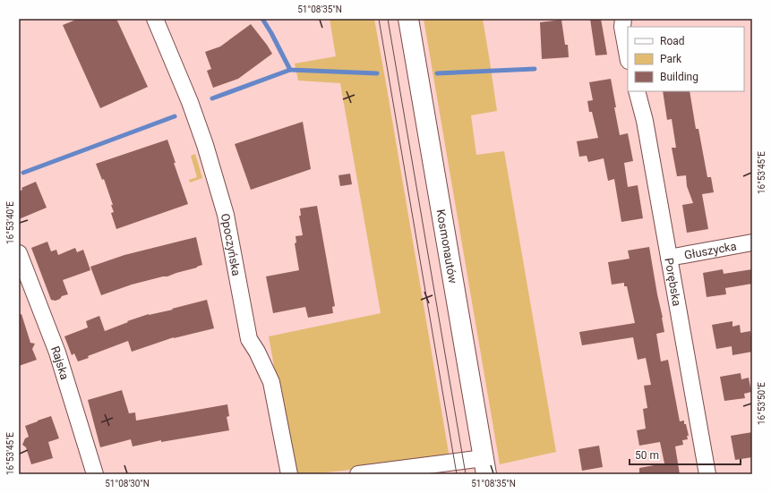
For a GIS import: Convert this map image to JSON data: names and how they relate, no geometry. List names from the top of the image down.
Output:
{
  "streets": {
    "main road": ["Kosmonautów"],
    "street": [
      "Opoczyńska",
      "Głuszycka",
      "Porębska",
      "Rajska"
    ]
  },
  "crossings": [
    ["Głuszycka", "Porębska"]
  ],
  "legend": ["Road", "Park", "Building"],
  "scale_bar": "50 m",
  "coordinates": [
    "51°08'35\"N",
    "16°53'45\"E",
    "16°53'40\"E",
    "16°53'50\"E",
    "51°08'30\"N"
  ]
}
